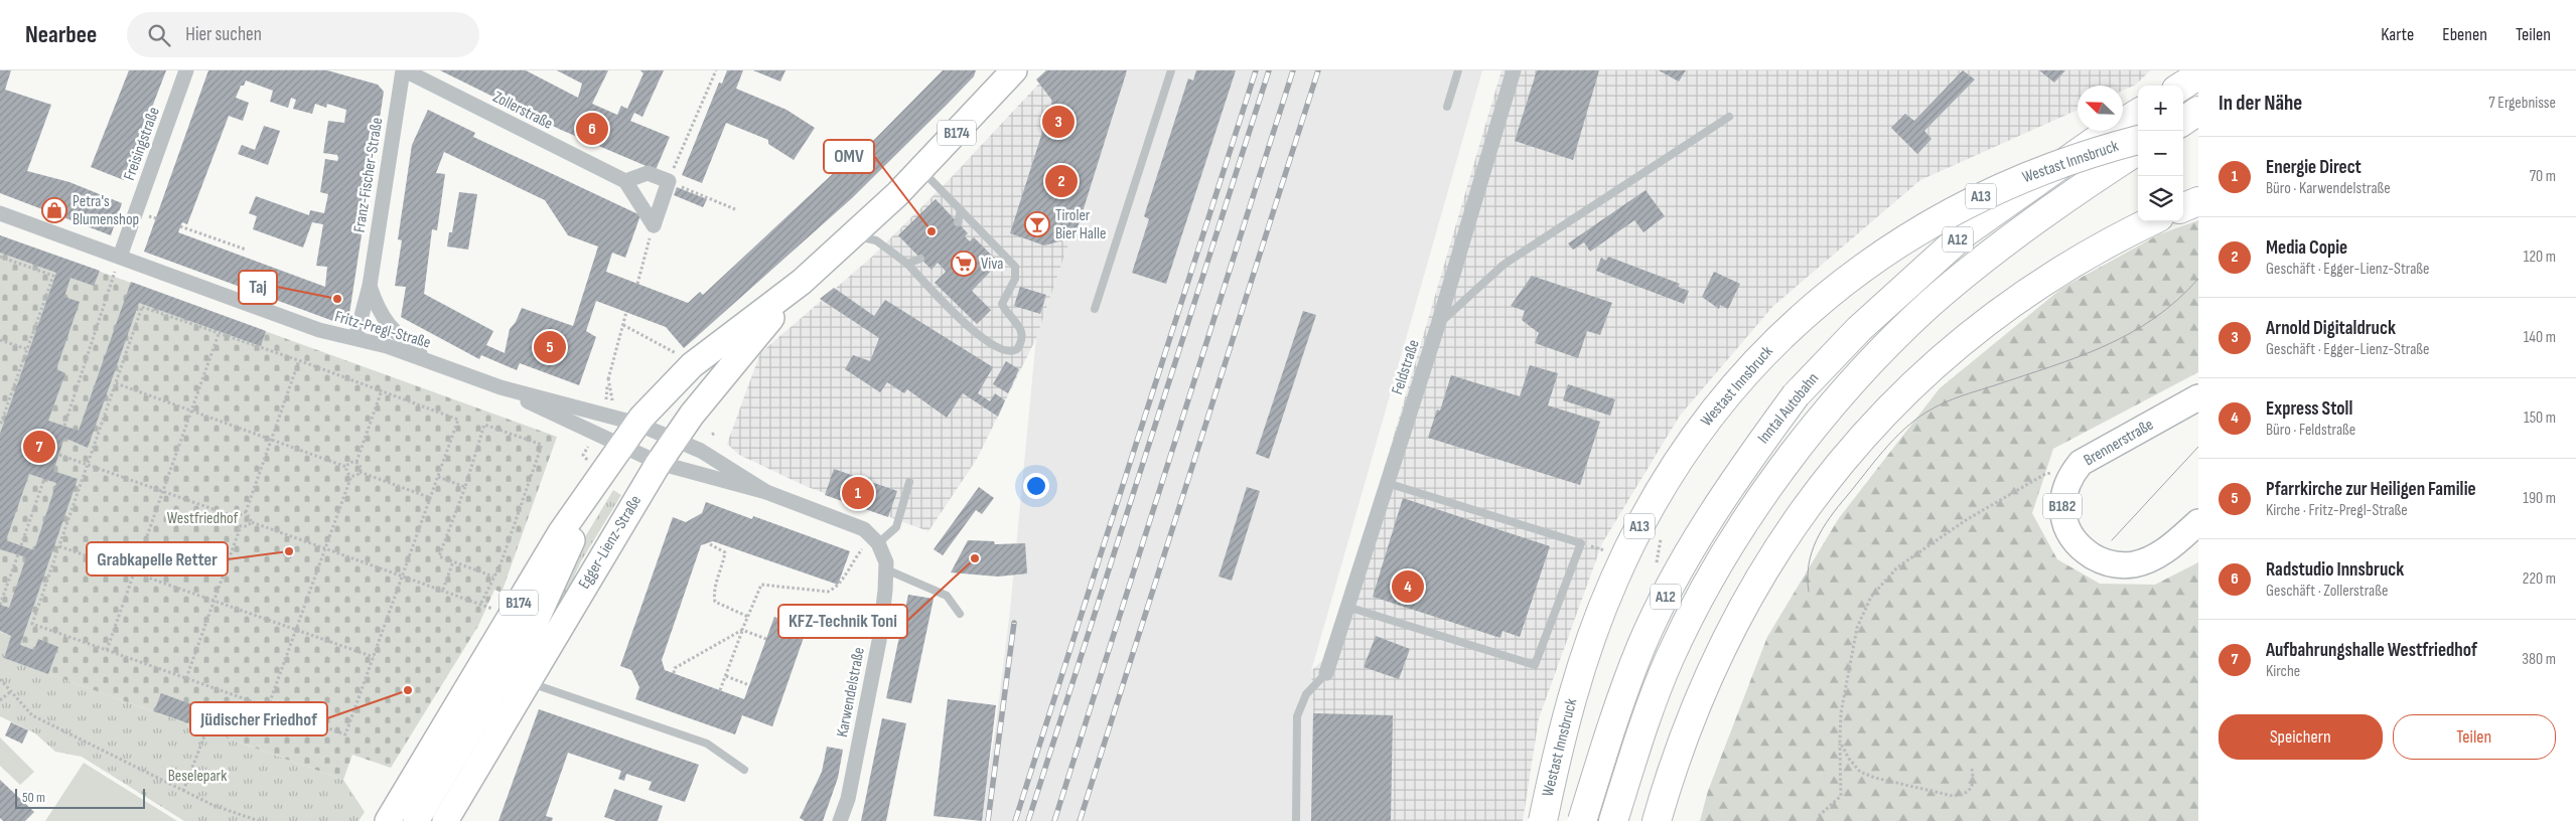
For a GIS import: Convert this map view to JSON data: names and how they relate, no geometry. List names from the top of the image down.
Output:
{
  "streets": {
    "highway": [
      "Westast Innsbruck",
      "A13",
      "A12",
      "Inntal Autobahn"
    ],
    "main road": [
      "B174",
      "Brennerstraße",
      "B182",
      "Egger-Lienz-Straße"
    ],
    "street": [
      "Zollerstraße",
      "Freisingstraße",
      "Franz-Fischer-Straße",
      "Fritz-Pregl-Straße",
      "Feldstraße",
      "Karwendelstraße"
    ]
  },
  "crossings": [
    ["Zollerstraße", "Franz-Fischer-Straße"],
    ["Freisingstraße", "Fritz-Pregl-Straße"],
    ["Franz-Fischer-Straße", "Fritz-Pregl-Straße"],
    ["Fritz-Pregl-Straße", "Egger-Lienz-Straße"]
  ],
  "parks": ["Westfriedhof", "Beselepark"],
  "places": {
    "shop": ["Petra's Blumenshop"],
    "bar": ["Tiroler Bier Halle"],
    "other": [
      "OMV",
      "Taj",
      "Grabkapelle Retter",
      "KFZ-Technik Toni",
      "Jüdischer Friedhof"
    ],
    "supermarket": ["Viva"]
  },
  "scale_bar": "50 m",
  "north": "top left",
  "page": {
    "header": "Nearbee",
    "search": "Hier suchen",
    "nav": ["Karte", "Ebenen", "Teilen"],
    "heading": ["In der Nähe", "7 Ergebnisse"],
    "map_buttons": ["+", "−"],
    "pins": [
      "3",
      "6",
      "2",
      "5",
      "7",
      "1",
      "4"
    ],
    "list": [
      {
        "mark": "1",
        "name": "Energie Direct",
        "note": "Büro · Karwendelstraße",
        "value": "70 m"
      },
      {
        "mark": "2",
        "name": "Media Copie",
        "note": "Geschäft · Egger-Lienz-Straße",
        "value": "120 m"
      },
      {
        "mark": "3",
        "name": "Arnold Digitaldruck",
        "note": "Geschäft · Egger-Lienz-Straße",
        "value": "140 m"
      },
      {
        "mark": "4",
        "name": "Express Stoll",
        "note": "Büro · Feldstraße",
        "value": "150 m"
      },
      {
        "mark": "5",
        "name": "Pfarrkirche zur Heiligen Familie",
        "note": "Kirche · Fritz-Pregl-Straße",
        "value": "190 m"
      },
      {
        "mark": "6",
        "name": "Radstudio Innsbruck",
        "note": "Geschäft · Zollerstraße",
        "value": "220 m"
      },
      {
        "mark": "7",
        "name": "Aufbahrungshalle Westfriedhof",
        "note": "Kirche",
        "value": "380 m"
      }
    ],
    "buttons": ["Speichern", "Teilen"],
    "scale": "50 m"
  }
}
